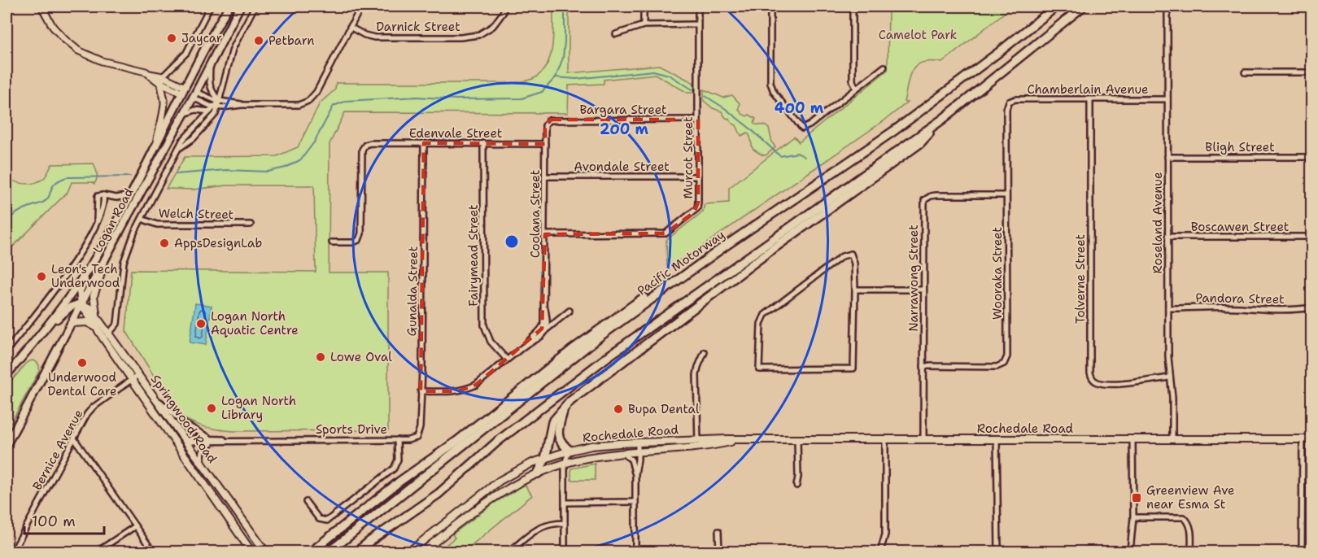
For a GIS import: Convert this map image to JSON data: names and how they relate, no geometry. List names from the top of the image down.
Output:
{
  "streets": {
    "highway": ["Pacific Motorway"],
    "main road": [
      "Logan Road",
      "Springwood Road",
      "Rochedale Road",
      "Sports Drive"
    ],
    "street": [
      "Darnick Street",
      "Chamberlain Avenue",
      "Bargara Street",
      "Edenvale Street",
      "Bligh Street",
      "Murcot Street",
      "Avondale Street",
      "Welch Street",
      "Coolana Street",
      "Roseland Avenue",
      "Boscawen Street",
      "Fairymead Street",
      "Wooraka Street",
      "Narrawong Street",
      "Tolverne Street",
      "Gunalda Street",
      "Pandora Street",
      "Bernice Avenue"
    ]
  },
  "crossings": [
    ["Chamberlain Avenue", "Roseland Avenue"],
    ["Chamberlain Avenue", "Wooraka Street"],
    ["Chamberlain Avenue", "Tolverne Street"],
    ["Bargara Street", "Murcot Street"],
    ["Bargara Street", "Coolana Street"],
    ["Edenvale Street", "Coolana Street"],
    ["Edenvale Street", "Fairymead Street"],
    ["Edenvale Street", "Gunalda Street"],
    ["Bligh Street", "Roseland Avenue"],
    ["Murcot Street", "Avondale Street"],
    ["Murcot Street", "Coolana Street"],
    ["Avondale Street", "Coolana Street"],
    ["Welch Street", "Logan Road"],
    ["Logan Road", "Springwood Road"],
    ["Roseland Avenue", "Boscawen Street"],
    ["Roseland Avenue", "Tolverne Street"],
    ["Roseland Avenue", "Pandora Street"],
    ["Roseland Avenue", "Rochedale Road"],
    ["Wooraka Street", "Narrawong Street"],
    ["Narrawong Street", "Rochedale Road"],
    ["Gunalda Street", "Sports Drive"],
    ["Springwood Road", "Sports Drive"],
    ["Springwood Road", "Bernice Avenue"]
  ],
  "parks": ["Camelot Park"],
  "places": {
    "other": [
      "Jaycar",
      "Petbarn",
      "AppsDesignLab",
      "Leon's Tech Underwood",
      "Logan North Aquatic Centre",
      "Lowe Oval",
      "Underwood Dental Care",
      "Logan North Library",
      "Bupa Dental"
    ],
    "transit": ["Greenview Ave near Esma St"]
  },
  "scale_bar": "100 m",
  "rings": ["400 m", "200 m"]
}
